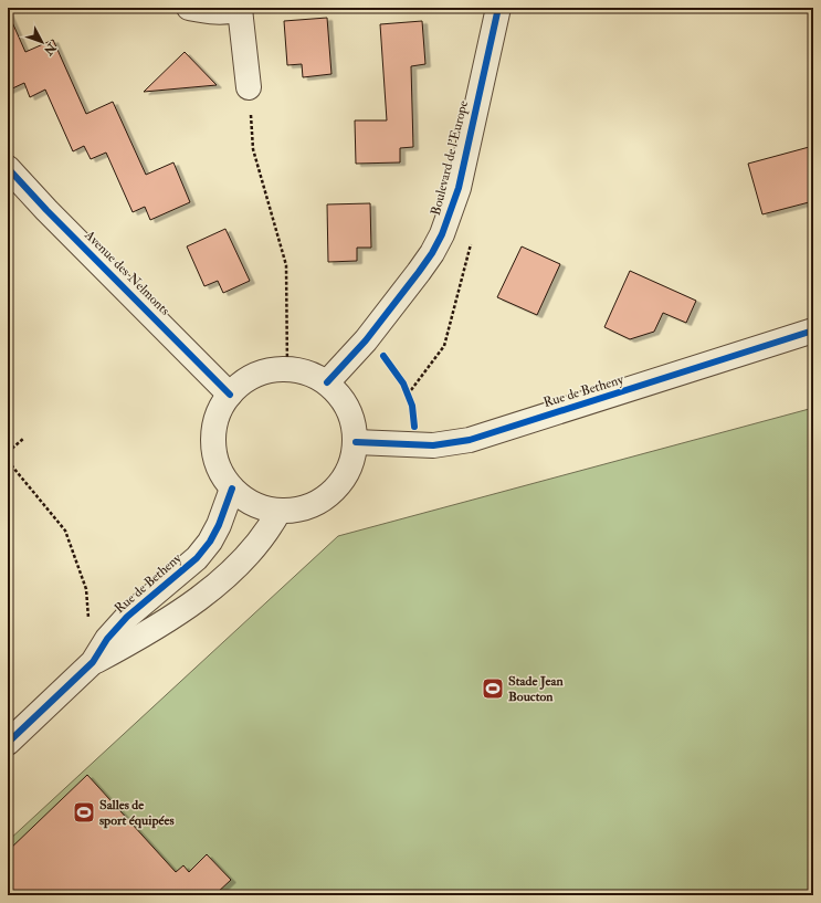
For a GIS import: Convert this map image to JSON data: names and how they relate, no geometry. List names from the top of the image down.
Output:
{
  "streets": {
    "street": ["Boulevard de l'Europe", "Avenue des Nelmonts", "Rue de Betheny"]
  },
  "crossings": [
    ["Boulevard de l'Europe", "Avenue des Nelmonts"],
    ["Boulevard de l'Europe", "Rue de Betheny"],
    ["Avenue des Nelmonts", "Rue de Betheny"]
  ],
  "places": {
    "sports": ["Stade Jean Boucton", "Salles de sport équipées"]
  },
  "north": "bottom right"
}
